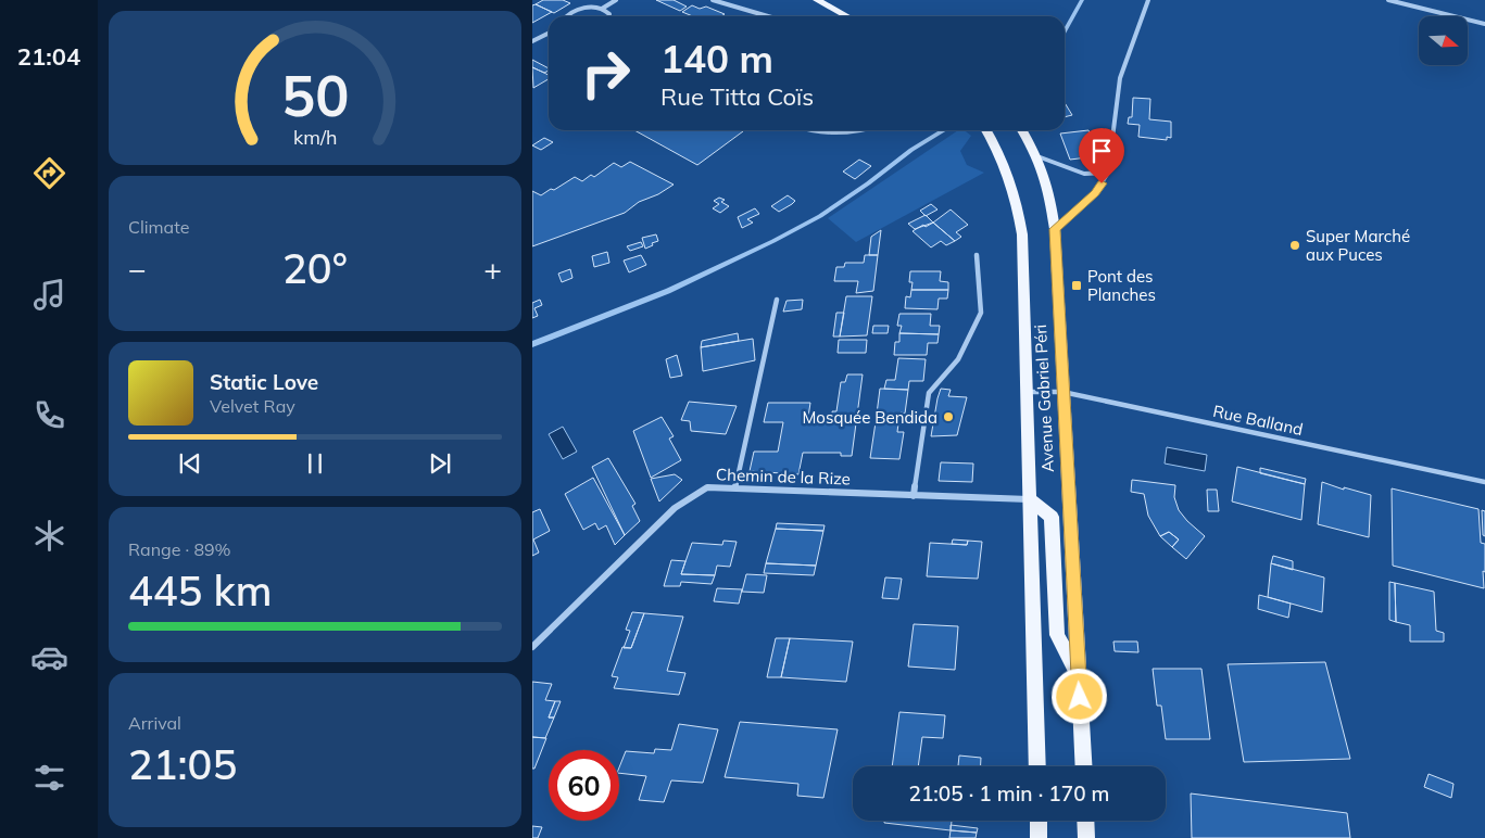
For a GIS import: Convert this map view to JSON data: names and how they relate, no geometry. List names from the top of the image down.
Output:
{
  "streets": {
    "main road": ["Avenue Gabriel Péri"],
    "street": ["Rue Balland", "Chemin de la Rize"]
  },
  "crossings": [
    ["Avenue Gabriel Péri", "Rue Balland"],
    ["Avenue Gabriel Péri", "Chemin de la Rize"]
  ],
  "places": {
    "other": ["Super Marché aux Puces", "Mosquée Bendida"],
    "transit": ["Pont des Planches"]
  },
  "north": "right",
  "page": {
    "tabs": "21:04",
    "turn": ["140 m", "Rue Titta Coïs"],
    "tile": [
      "Climate",
      ["Range · 89%", "445 km"],
      ["Arrival", "21:05"]
    ],
    "heat": ["−", "20°", "+"],
    "song": ["Static Love", "Velvet Ray"],
    "limit": "60",
    "trip": "21:05 · 1 min · 170 m",
    "gauge": ["50", "km/h"]
  }
}
